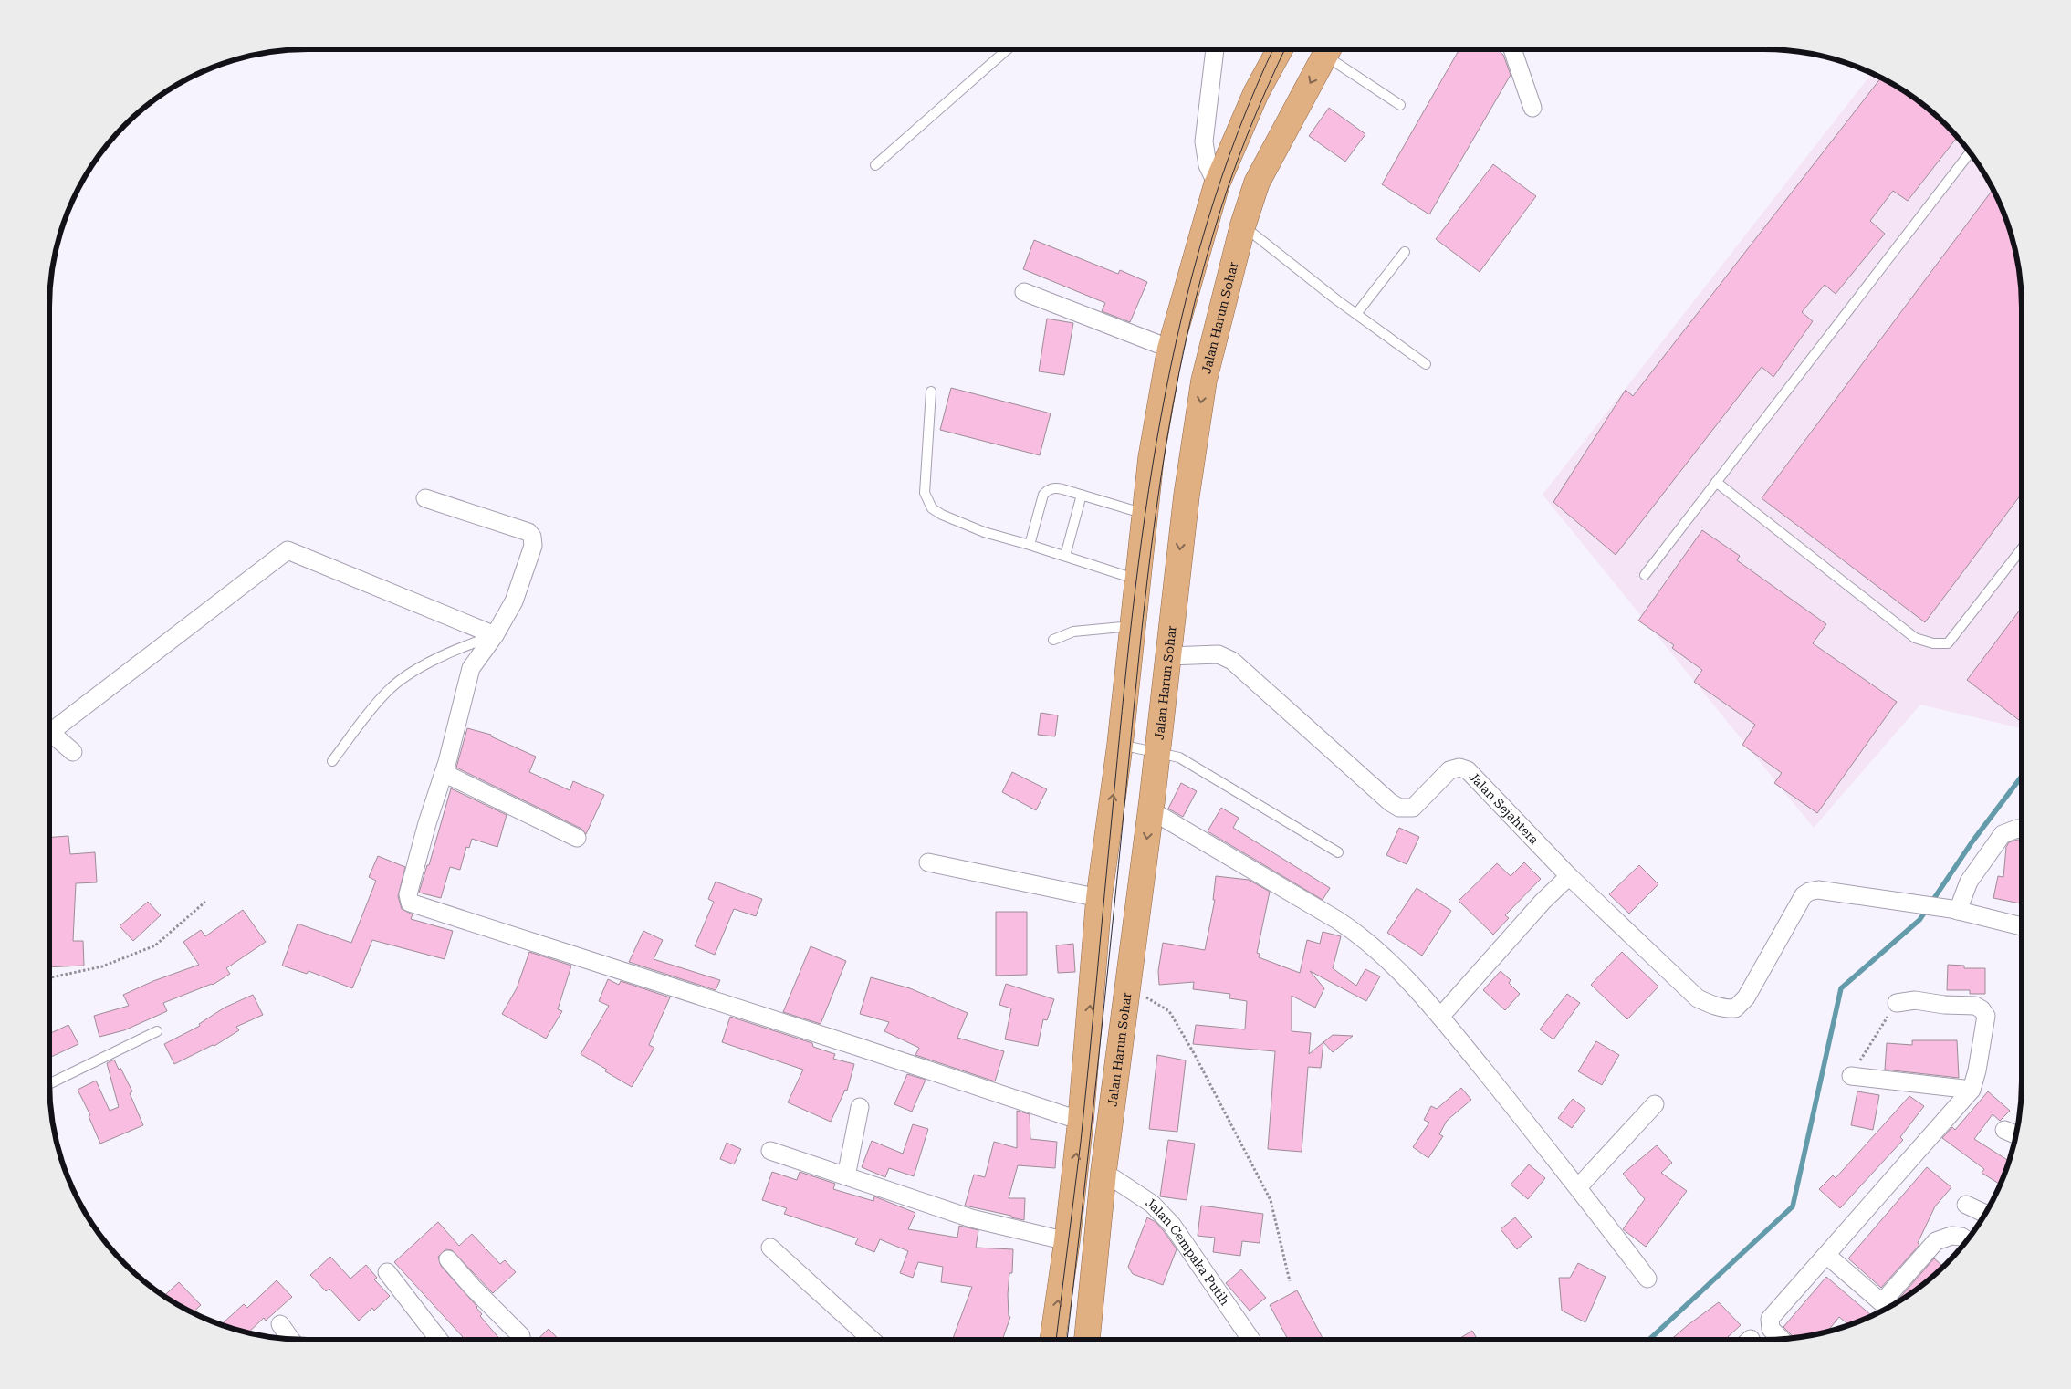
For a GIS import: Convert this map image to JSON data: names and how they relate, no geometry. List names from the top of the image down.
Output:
{
  "streets": {
    "highway": ["Jalan Harun Sohar"],
    "street": ["Jalan Sejahtera", "Jalan Cempaka Putih"]
  },
  "crossings": [
    ["Jalan Harun Sohar", "Jalan Sejahtera"],
    ["Jalan Harun Sohar", "Jalan Cempaka Putih"]
  ]
}
